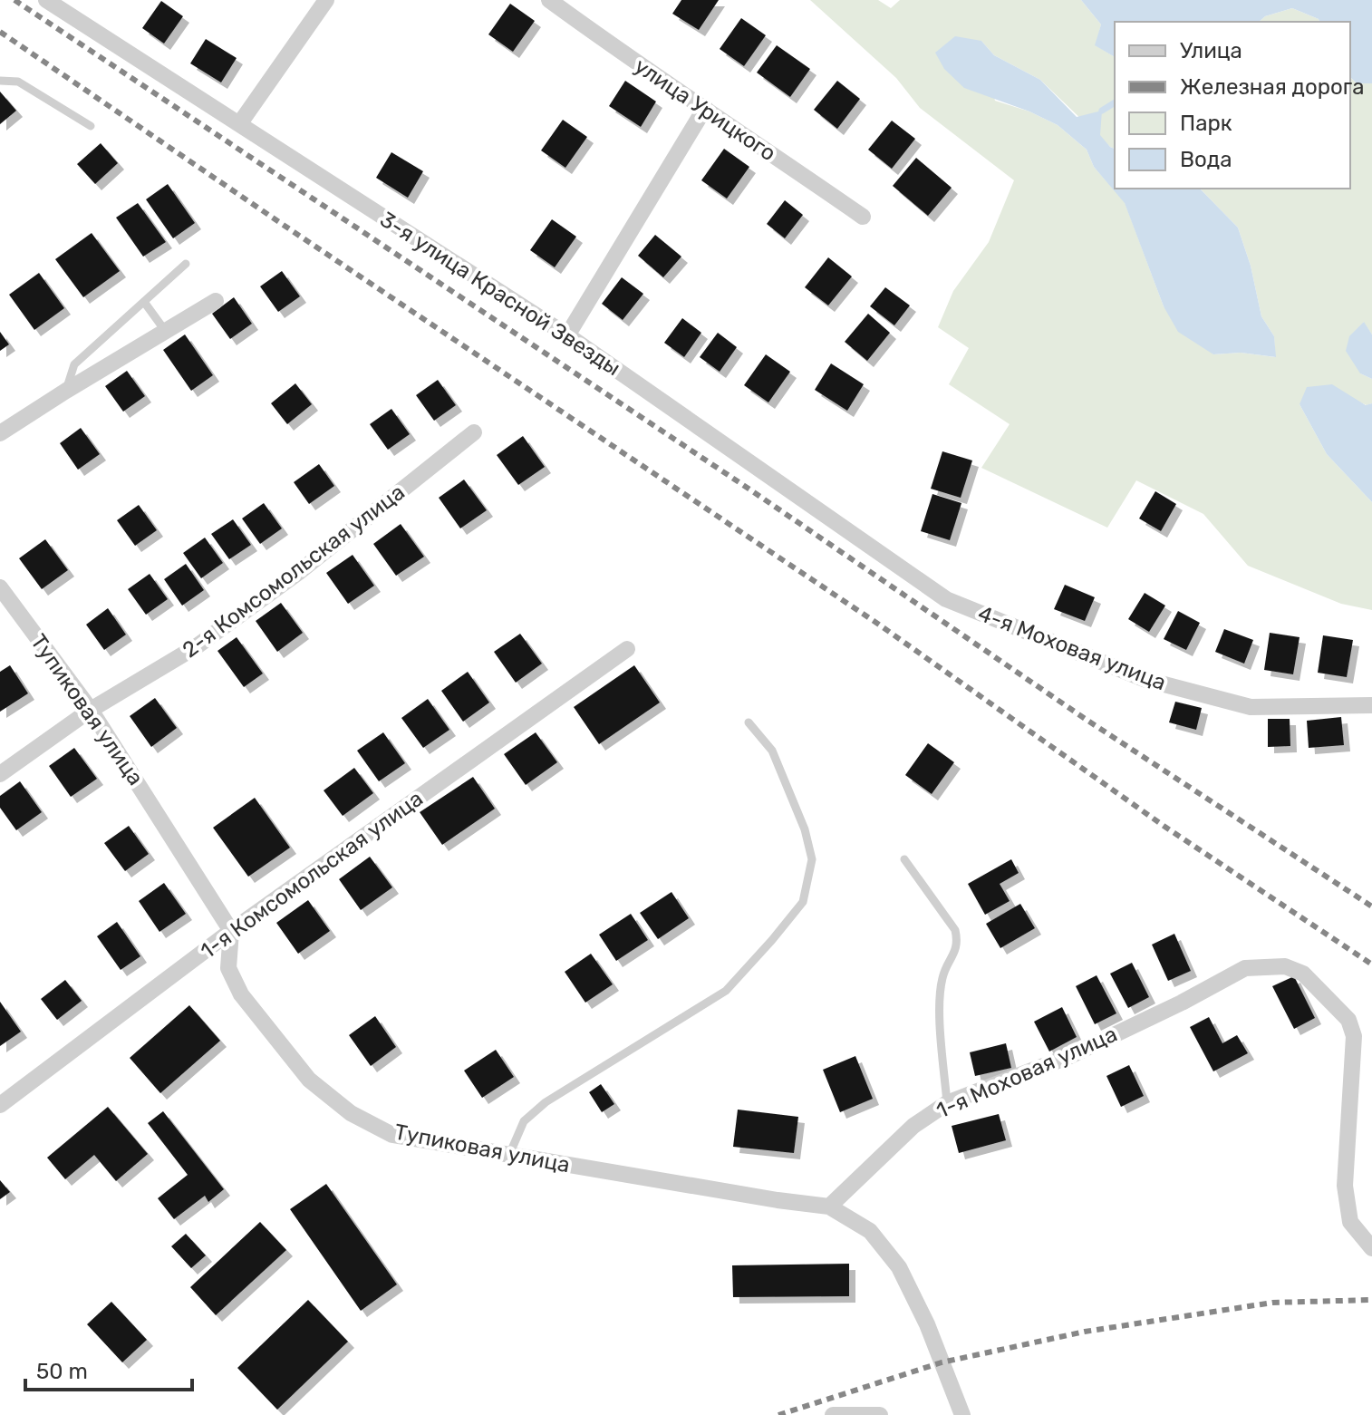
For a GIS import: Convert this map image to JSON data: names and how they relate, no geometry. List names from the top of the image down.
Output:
{
  "streets": {
    "street": [
      "улица Урицкого",
      "3-я улица Красной Звезды",
      "2-я Комсомольская улица",
      "4-я Моховая улица",
      "Тупиковая улица",
      "1-я Комсомольская улица",
      "1-я Моховая улица"
    ]
  },
  "crossings": [
    ["3-я улица Красной Звезды", "4-я Моховая улица"],
    ["2-я Комсомольская улица", "Тупиковая улица"],
    ["Тупиковая улица", "1-я Комсомольская улица"],
    ["Тупиковая улица", "1-я Моховая улица"]
  ],
  "legend": [
    "Улица",
    "Железная дорога",
    "Парк",
    "Вода"
  ],
  "scale_bar": "50 m"
}
